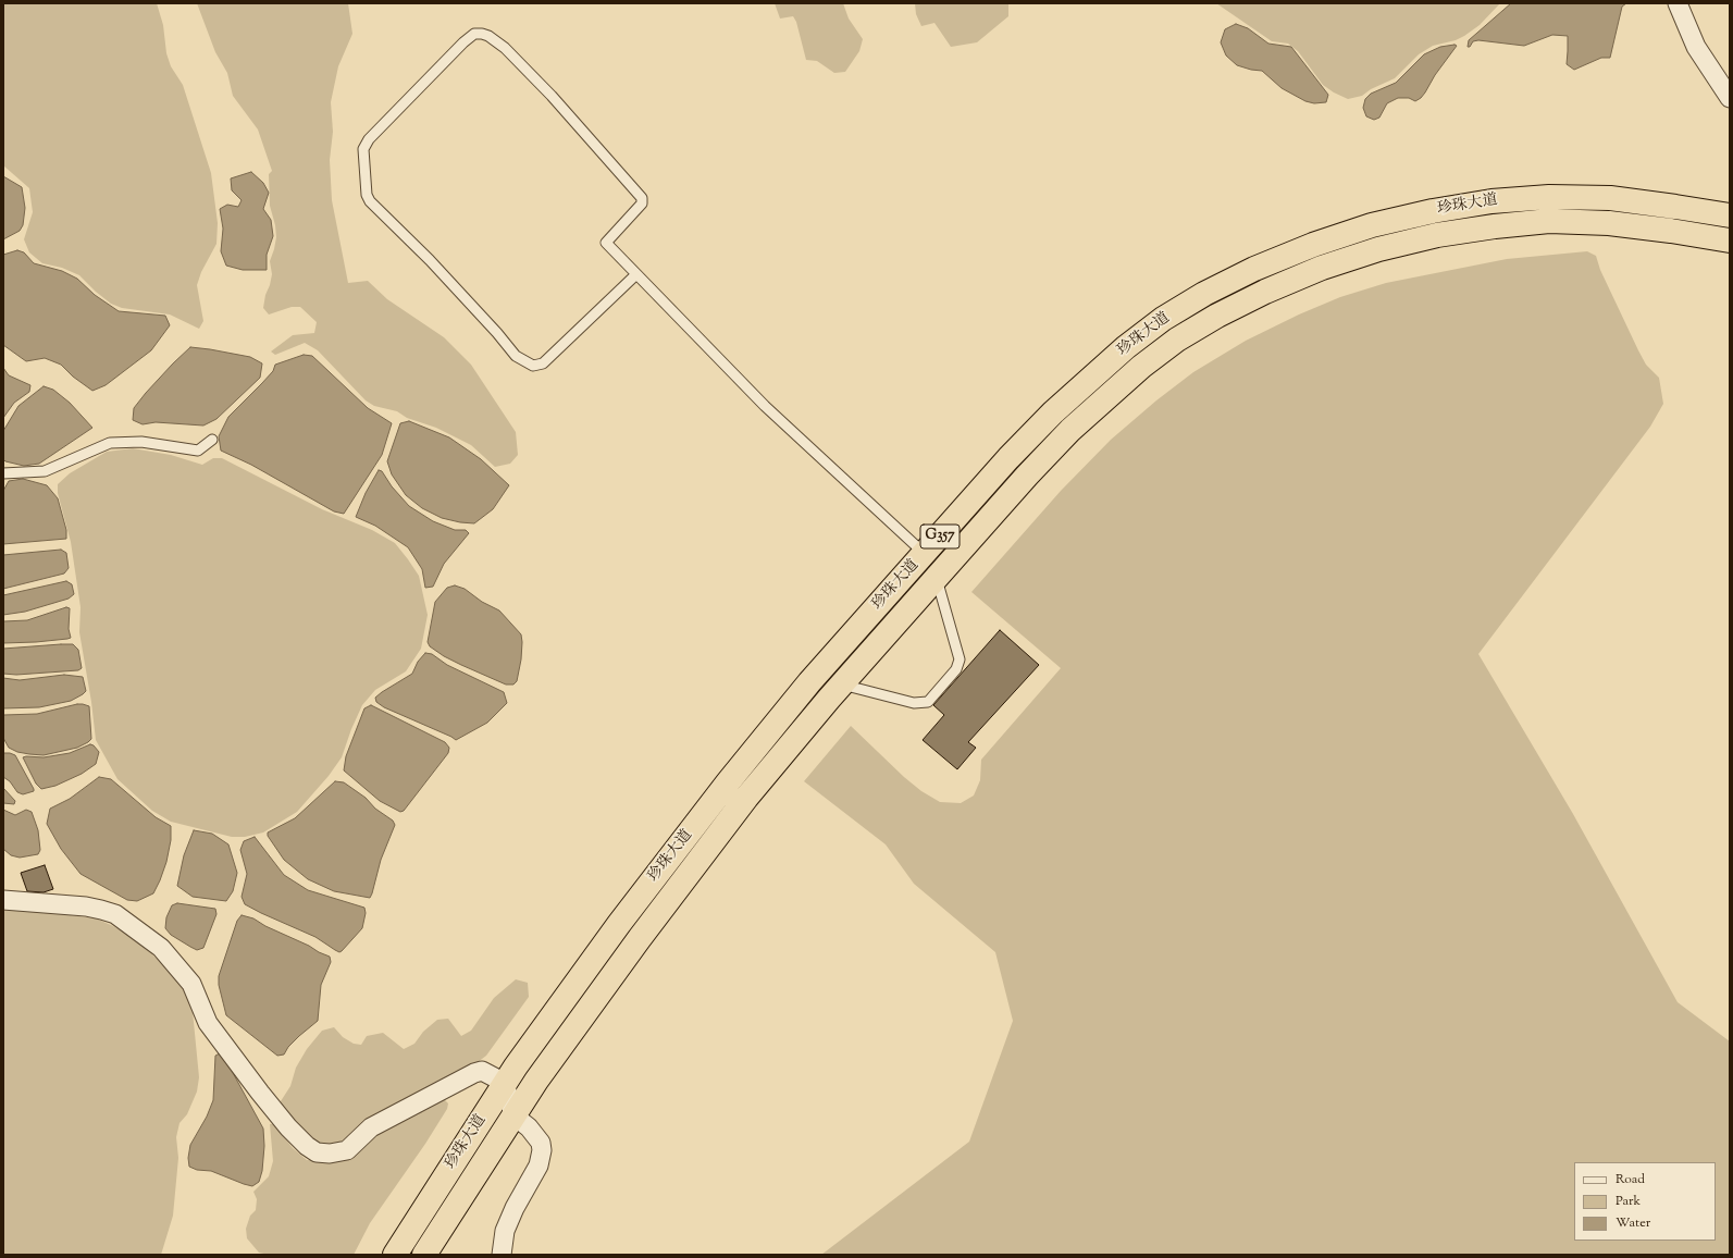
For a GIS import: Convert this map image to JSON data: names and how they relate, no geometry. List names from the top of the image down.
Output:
{
  "streets": {
    "highway": ["珍珠大道", "G357"]
  },
  "legend": ["Road", "Park", "Water"]
}
